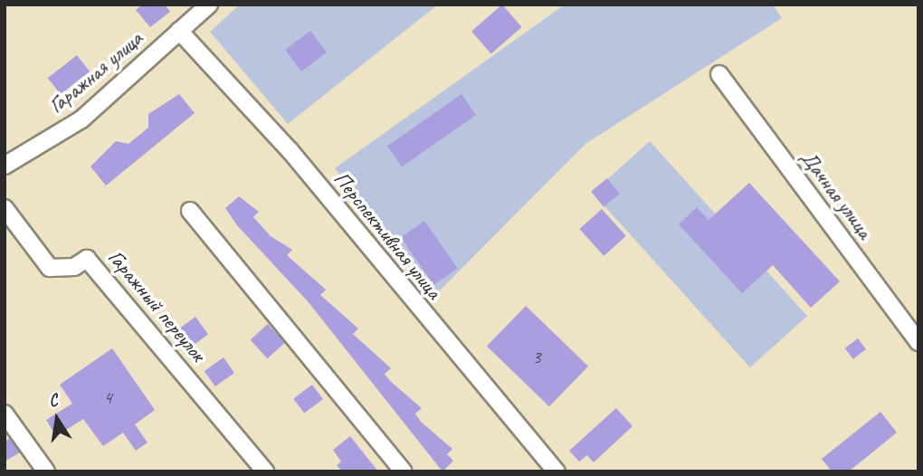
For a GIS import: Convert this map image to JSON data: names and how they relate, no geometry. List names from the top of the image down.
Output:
{
  "streets": {
    "street": [
      "Гаражная улица",
      "Дачная улица",
      "Перспективная улица",
      "Гаражный переулок"
    ]
  },
  "crossings": [
    ["Гаражная улица", "Перспективная улица"]
  ],
  "house_numbers": ["3", "4"],
  "north": "top"
}
